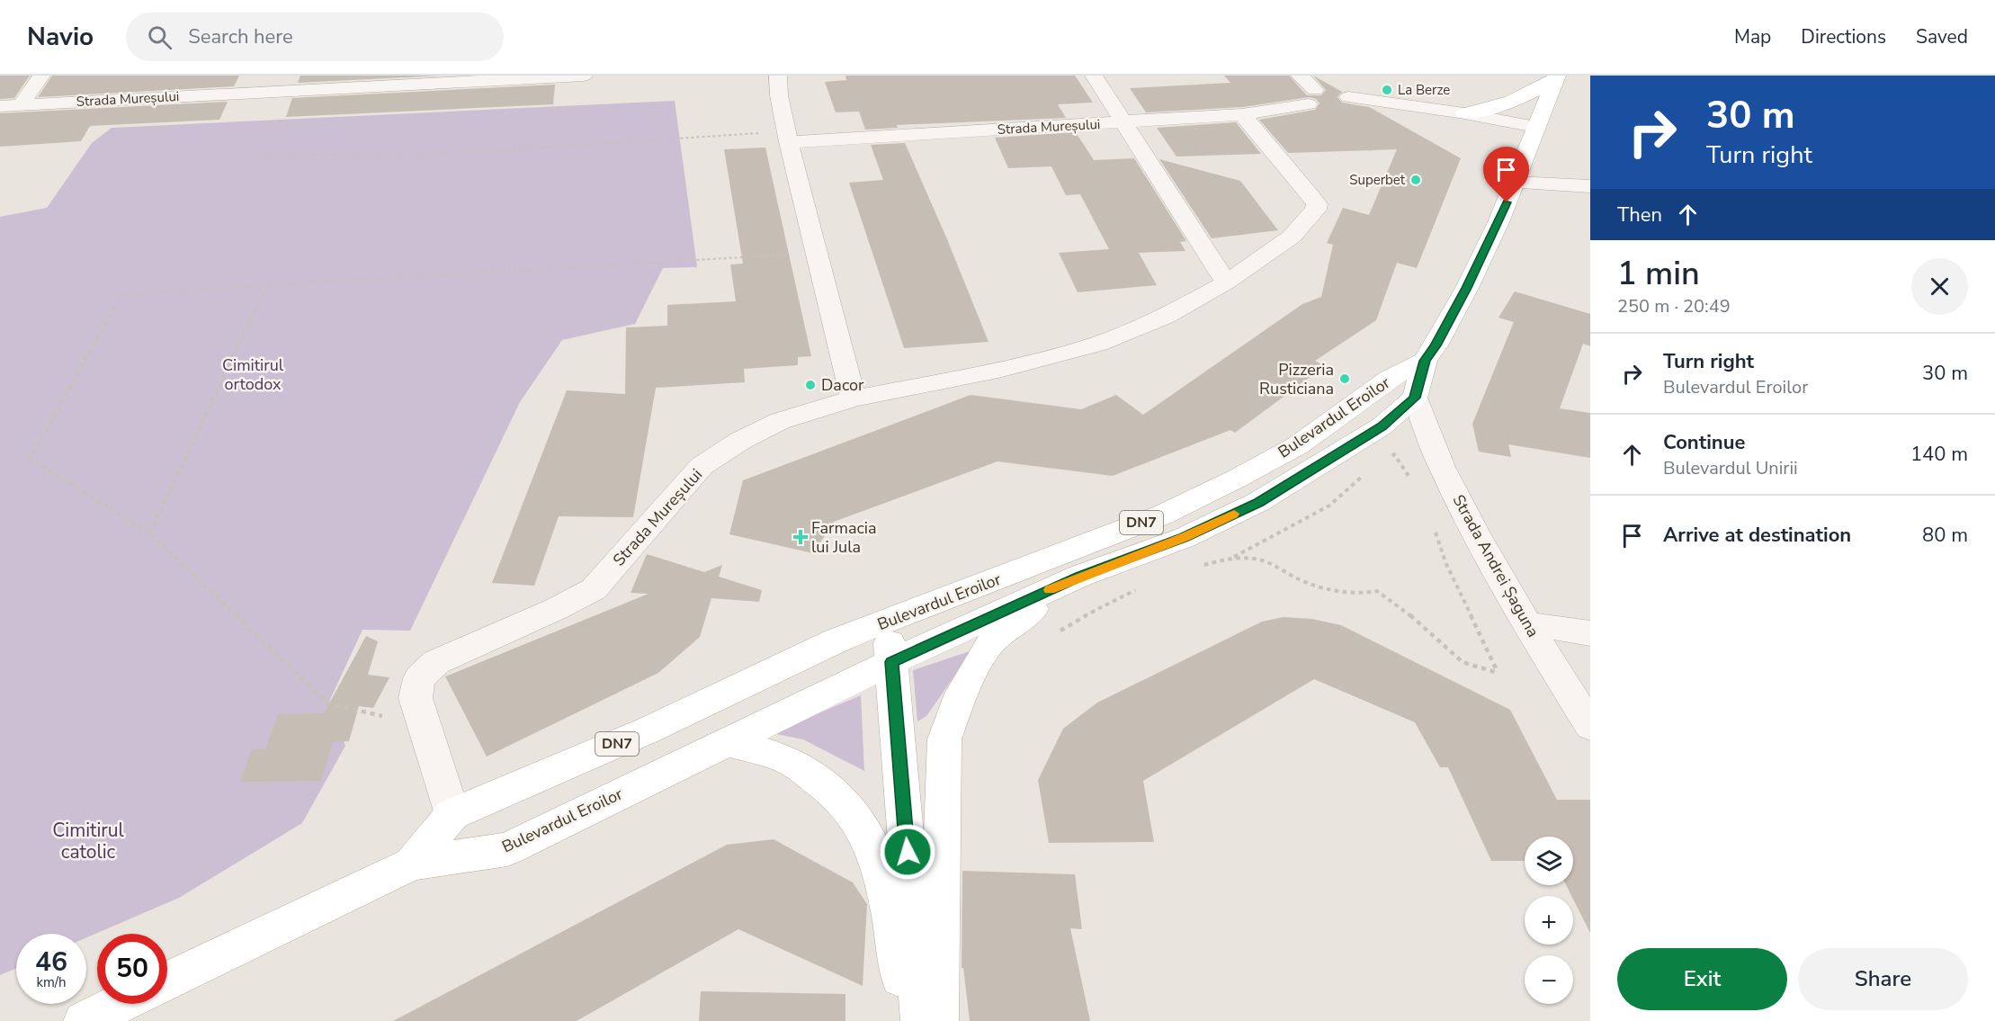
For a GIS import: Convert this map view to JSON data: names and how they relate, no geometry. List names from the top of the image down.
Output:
{
  "streets": {
    "main road": ["Bulevardul Eroilor", "DN7"],
    "street": ["Strada Mureșului", "Strada Andrei Șaguna"]
  },
  "crossings": [
    ["Strada Mureșului", "Bulevardul Eroilor"],
    ["Bulevardul Eroilor", "Strada Andrei Șaguna"]
  ],
  "parks": ["Cimitirul ortodox", "Cimitirul catolic"],
  "places": {
    "other": [
      "La Berze",
      "Superbet",
      "Pizzeria Rusticiana",
      "Dacor"
    ],
    "health": ["Farmacia lui Jula"]
  },
  "page": {
    "header": "Navio",
    "search": "Search here",
    "nav": ["Map", "Directions", "Saved"],
    "turn": ["30 m", "Turn right"],
    "then": "Then",
    "heading": ["1 min", "250 m · 20:49"],
    "list": [
      {
        "name": "Turn right",
        "note": "Bulevardul Eroilor",
        "value": "30 m"
      },
      {
        "name": "Continue",
        "note": "Bulevardul Unirii",
        "value": "140 m"
      },
      {
        "name": "Arrive at destination",
        "value": "80 m"
      }
    ],
    "map_buttons": ["+", "−"],
    "speed": "46 km/h",
    "limit": "50",
    "buttons": ["Exit", "Share"]
  }
}
